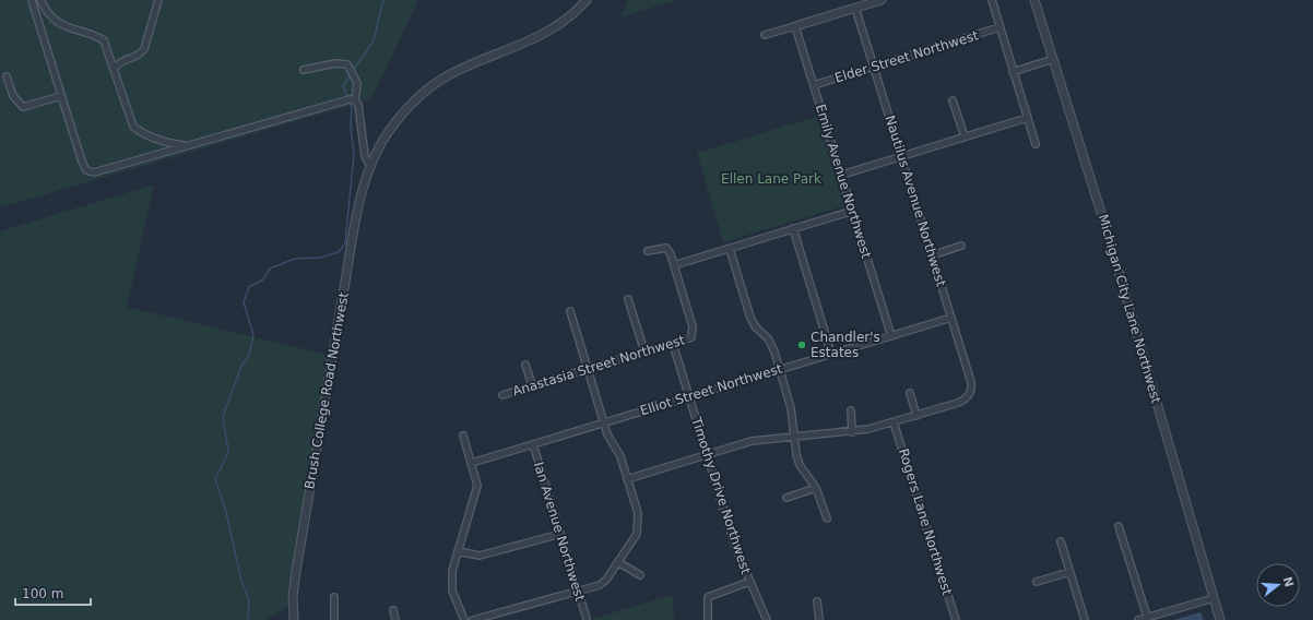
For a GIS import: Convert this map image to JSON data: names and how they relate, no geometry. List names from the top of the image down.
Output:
{
  "streets": {
    "street": [
      "Elder Street Northwest",
      "Emily Avenue Northwest",
      "Nautilus Avenue Northwest",
      "Michigan City Lane Northwest",
      "Anastasia Street Northwest",
      "Elliot Street Northwest",
      "Brush College Road Northwest",
      "Timothy Drive Northwest",
      "Rogers Lane Northwest",
      "Ian Avenue Northwest"
    ]
  },
  "crossings": [
    ["Elder Street Northwest", "Emily Avenue Northwest"],
    ["Elder Street Northwest", "Nautilus Avenue Northwest"],
    ["Emily Avenue Northwest", "Elliot Street Northwest"],
    ["Nautilus Avenue Northwest", "Elliot Street Northwest"],
    ["Anastasia Street Northwest", "Timothy Drive Northwest"],
    ["Elliot Street Northwest", "Timothy Drive Northwest"],
    ["Elliot Street Northwest", "Ian Avenue Northwest"]
  ],
  "parks": ["Ellen Lane Park"],
  "places": ["Chandler's Estates"],
  "scale_bar": "100 m",
  "north": "right"
}
